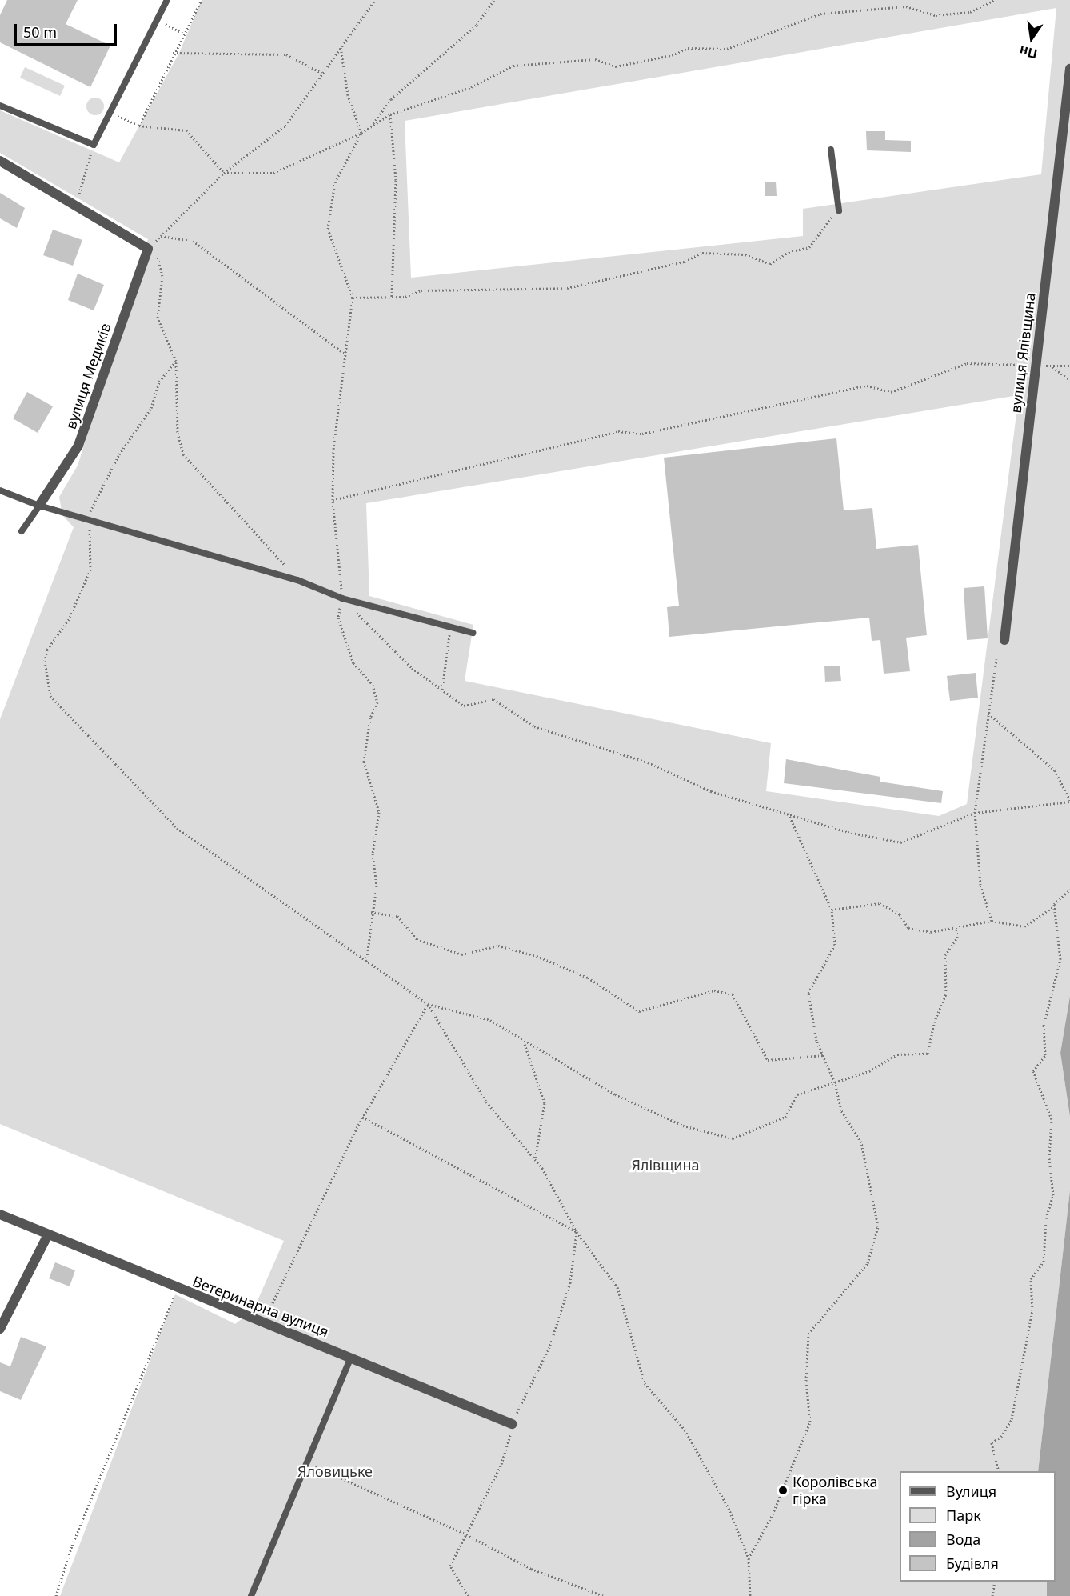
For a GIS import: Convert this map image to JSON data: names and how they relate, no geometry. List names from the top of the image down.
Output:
{
  "streets": {
    "street": ["вулиця Ялівщина", "вулиця Медиків", "Ветеринарна вулиця"]
  },
  "parks": ["Ялівщина", "Яловицьке"],
  "places": ["Королівська гірка"],
  "legend": [
    "Вулиця",
    "Парк",
    "Вода",
    "Будівля"
  ],
  "scale_bar": "50 m",
  "north": "bottom"
}
